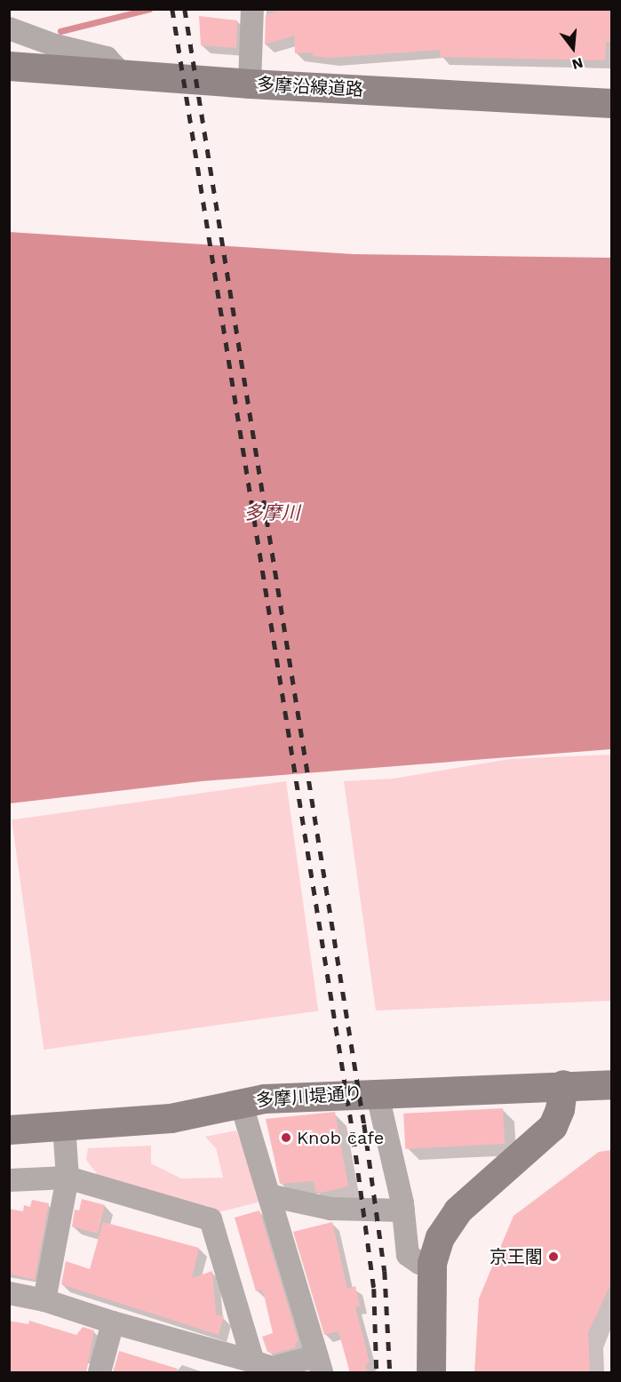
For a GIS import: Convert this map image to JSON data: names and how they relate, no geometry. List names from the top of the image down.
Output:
{
  "streets": {
    "street": ["多摩沿線道路", "多摩川堤通り"]
  },
  "water": ["多摩川"],
  "places": ["Knob cafe", "京王閣"],
  "north": "bottom"
}
